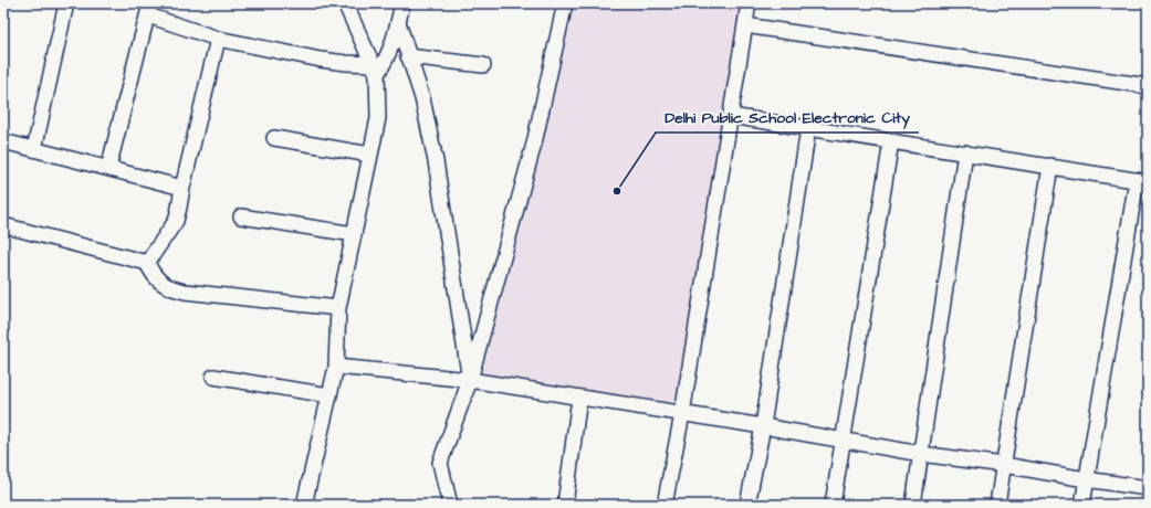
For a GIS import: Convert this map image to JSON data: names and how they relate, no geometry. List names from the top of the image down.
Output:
{
  "places": ["Delhi Public School Electronic City"]
}
